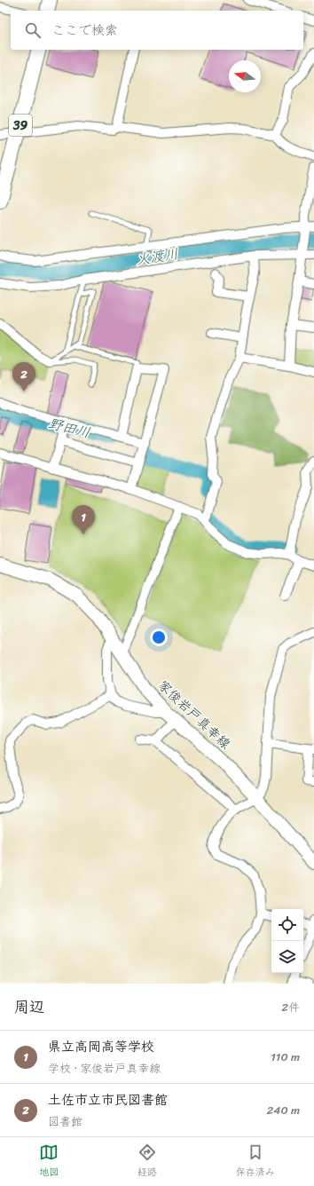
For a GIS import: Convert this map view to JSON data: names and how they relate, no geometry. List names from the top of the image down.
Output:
{
  "streets": {
    "main road": ["39", "家俊岩戸真幸線"]
  },
  "water": ["火渡川", "野田川"],
  "north": "left",
  "page": {
    "search": "ここで検索",
    "pins": ["2", "1"],
    "heading": ["周辺", "2件"],
    "list": [
      {
        "mark": "1",
        "name": "県立高岡高等学校",
        "note": "学校 · 家俊岩戸真幸線",
        "value": "110 m"
      },
      {
        "mark": "2",
        "name": "土佐市立市民図書館",
        "note": "図書館",
        "value": "240 m"
      }
    ],
    "nav": ["地図", "経路", "保存済み"]
  }
}
